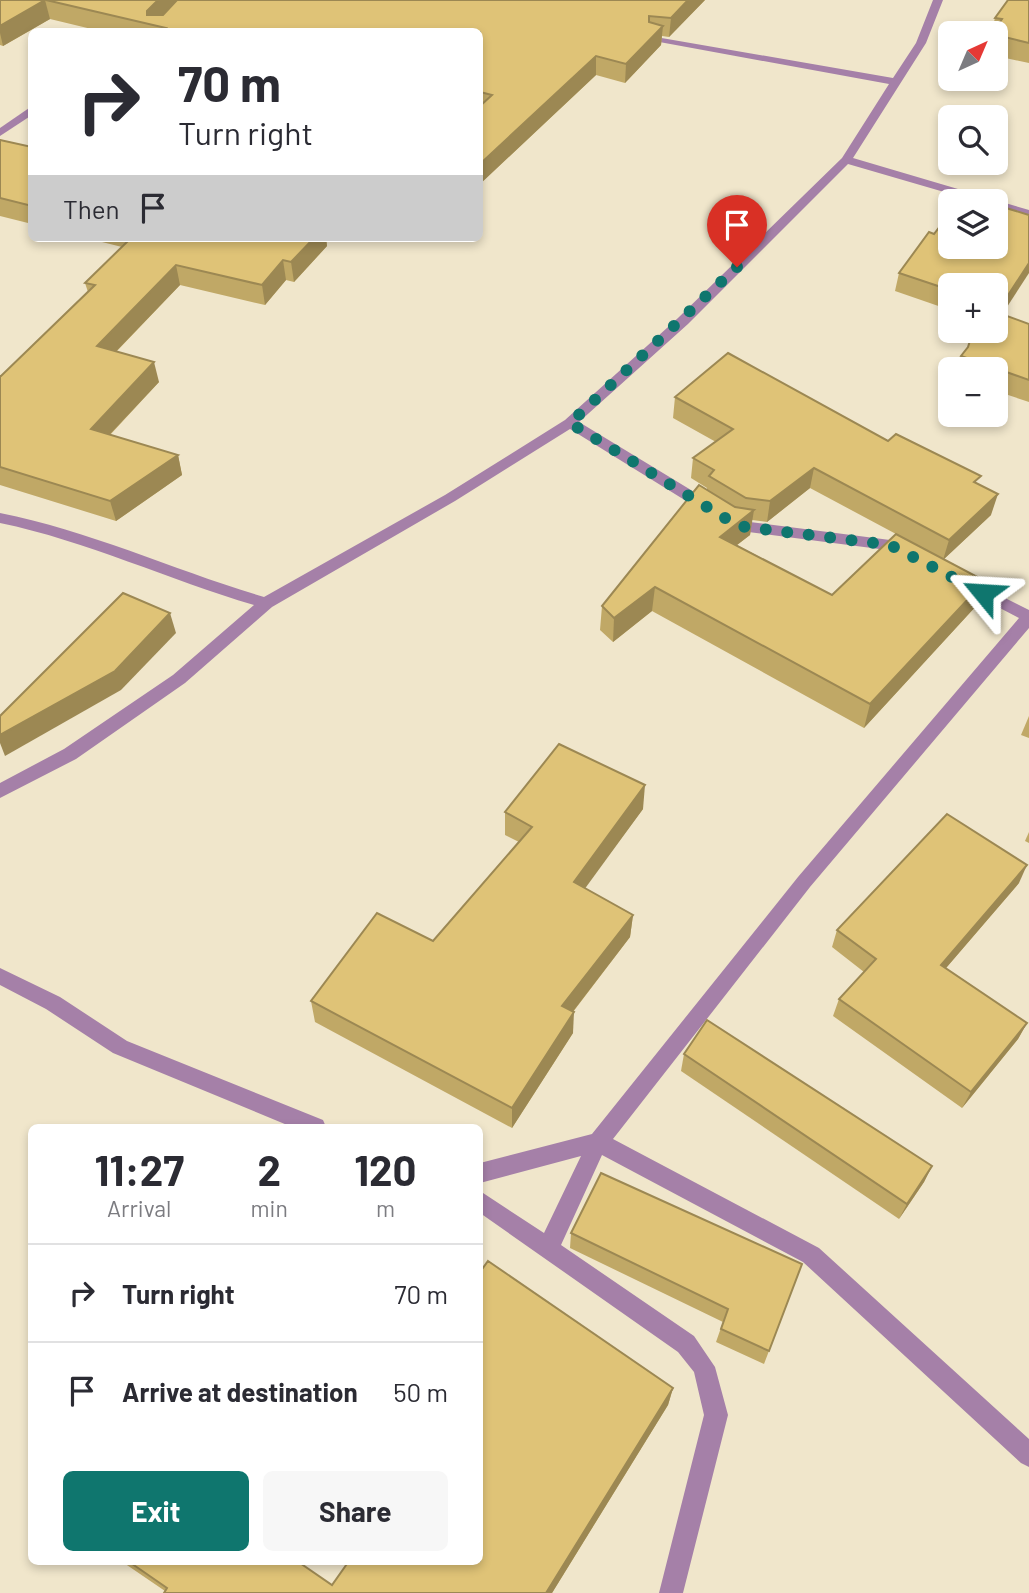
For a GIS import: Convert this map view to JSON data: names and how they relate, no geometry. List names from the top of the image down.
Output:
{
  "north": "top right",
  "page": {
    "map_buttons": ["+", "−"],
    "turn": ["70 m", "Turn right"],
    "then": "Then",
    "eta": [
      "11:27",
      "Arrival",
      "2",
      "min",
      "120",
      "m"
    ],
    "list": [
      {
        "name": "Turn right",
        "value": "70 m"
      },
      {
        "name": "Arrive at destination",
        "value": "50 m"
      }
    ],
    "buttons": ["Exit", "Share"]
  }
}
